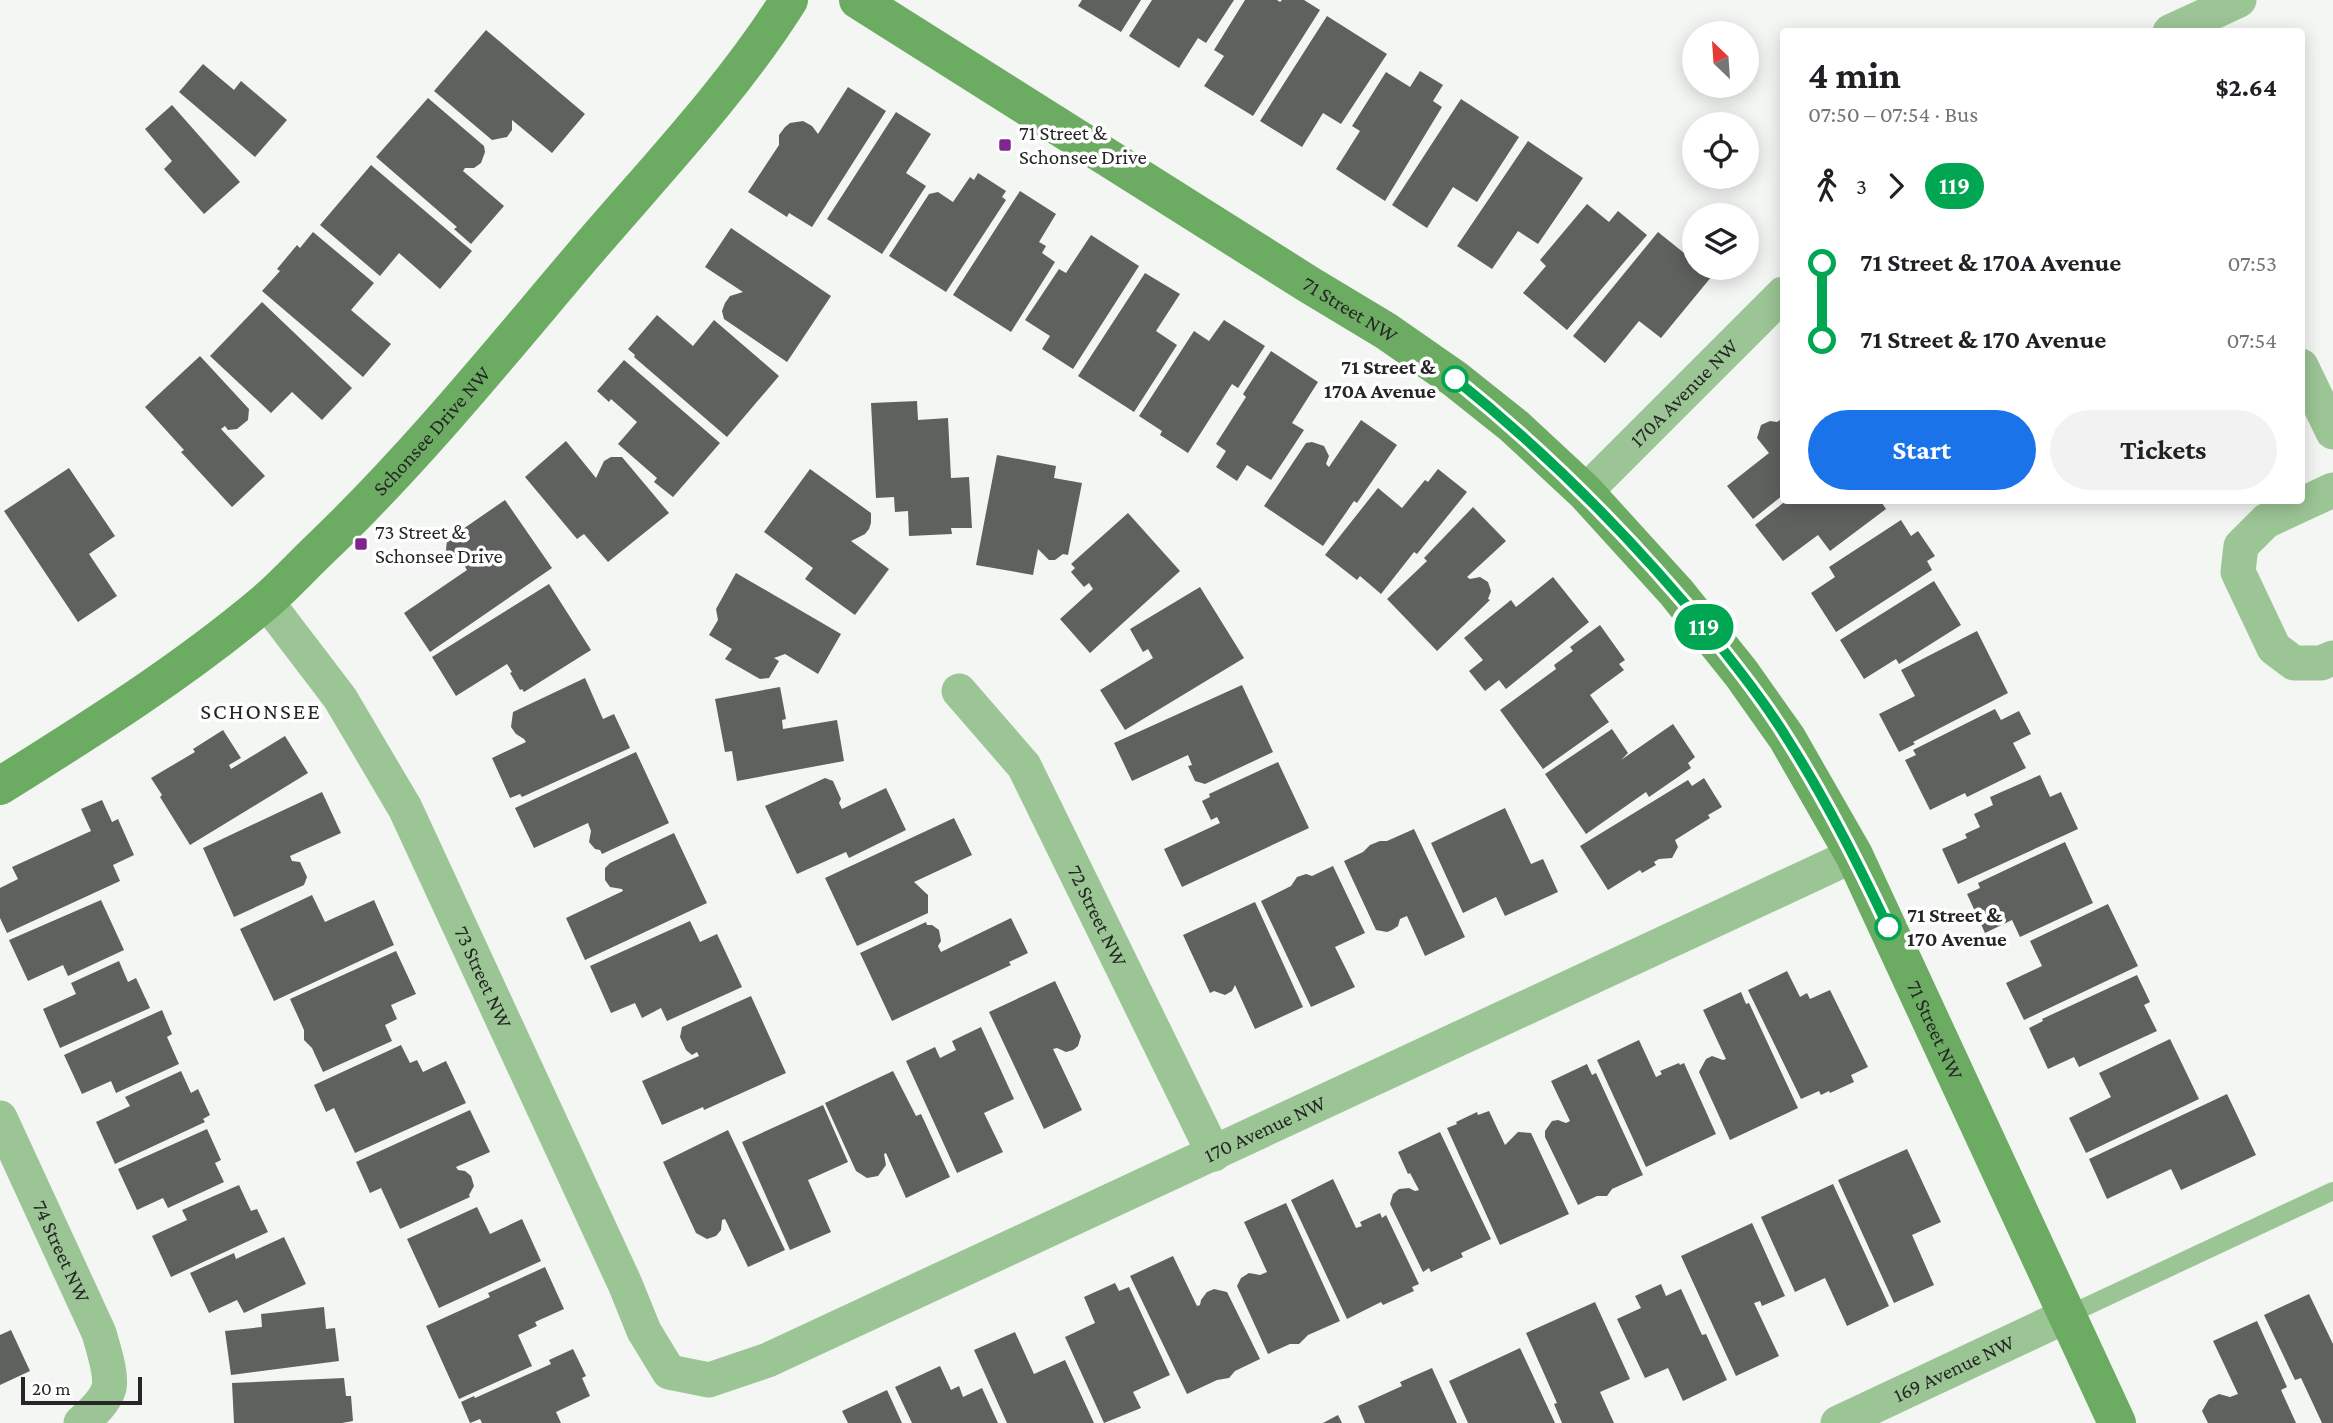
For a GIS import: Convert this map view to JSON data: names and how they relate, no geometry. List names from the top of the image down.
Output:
{
  "streets": {
    "street": [
      "71 Street NW",
      "170A Avenue NW",
      "Schonsee Drive NW",
      "72 Street NW",
      "73 Street NW",
      "170 Avenue NW",
      "74 Street NW",
      "169 Avenue NW"
    ]
  },
  "crossings": [
    ["71 Street NW", "170A Avenue NW"],
    ["71 Street NW", "170 Avenue NW"],
    ["71 Street NW", "169 Avenue NW"],
    ["Schonsee Drive NW", "73 Street NW"],
    ["72 Street NW", "170 Avenue NW"],
    ["73 Street NW", "170 Avenue NW"]
  ],
  "districts": ["SCHONSEE"],
  "places": {
    "transit": ["71 Street & Schonsee Drive", "73 Street & Schonsee Drive"],
    "other": ["71 Street & 170A Avenue", "71 Street & 170 Avenue"]
  },
  "lines": ["bus line 119"],
  "scale_bar": "20 m",
  "north": "top left",
  "page": {
    "on_map": "119",
    "heading": ["4 min", "07:50 – 07:54 · Bus", "$2.64"],
    "legs": ["3", "119"],
    "list": [
      {
        "name": "71 Street & 170A Avenue",
        "value": "07:53"
      },
      {
        "name": "71 Street & 170 Avenue",
        "value": "07:54"
      }
    ],
    "buttons": ["Start", "Tickets"],
    "scale": "20 m"
  }
}
